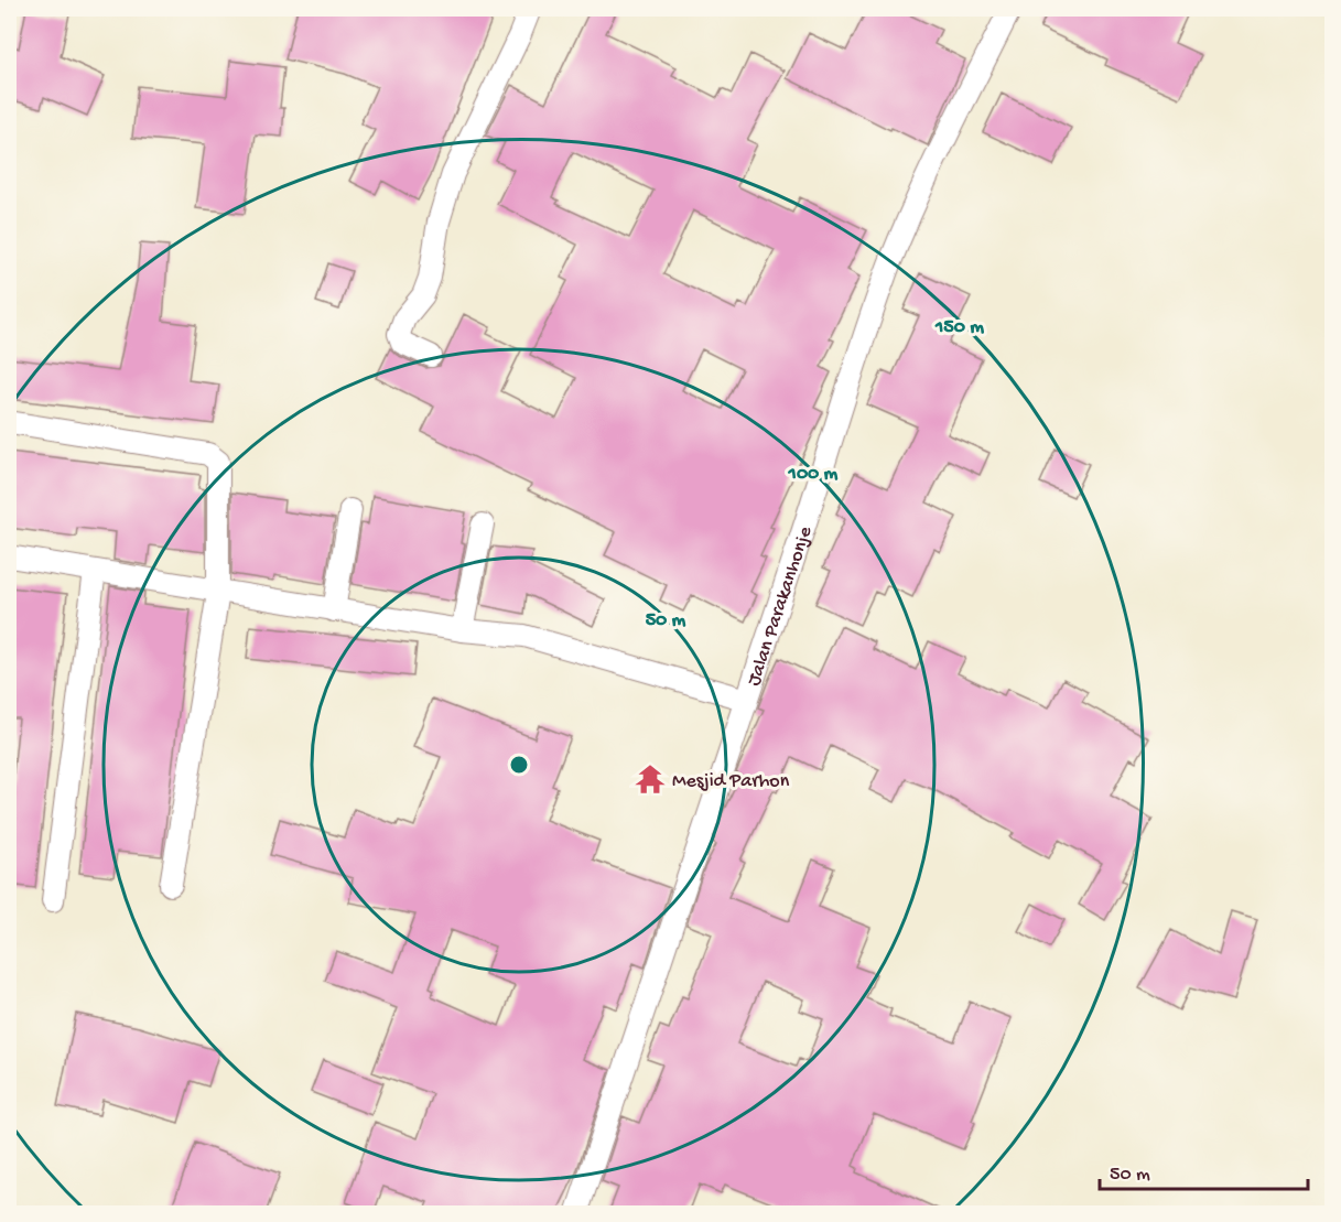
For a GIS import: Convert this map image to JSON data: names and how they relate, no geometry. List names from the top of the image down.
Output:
{
  "streets": {
    "street": ["Jalan Parakanhonje"]
  },
  "places": {
    "temple": ["Mesjid Parhon"]
  },
  "scale_bar": "50 m",
  "rings": ["150 m", "100 m", "50 m"]
}
